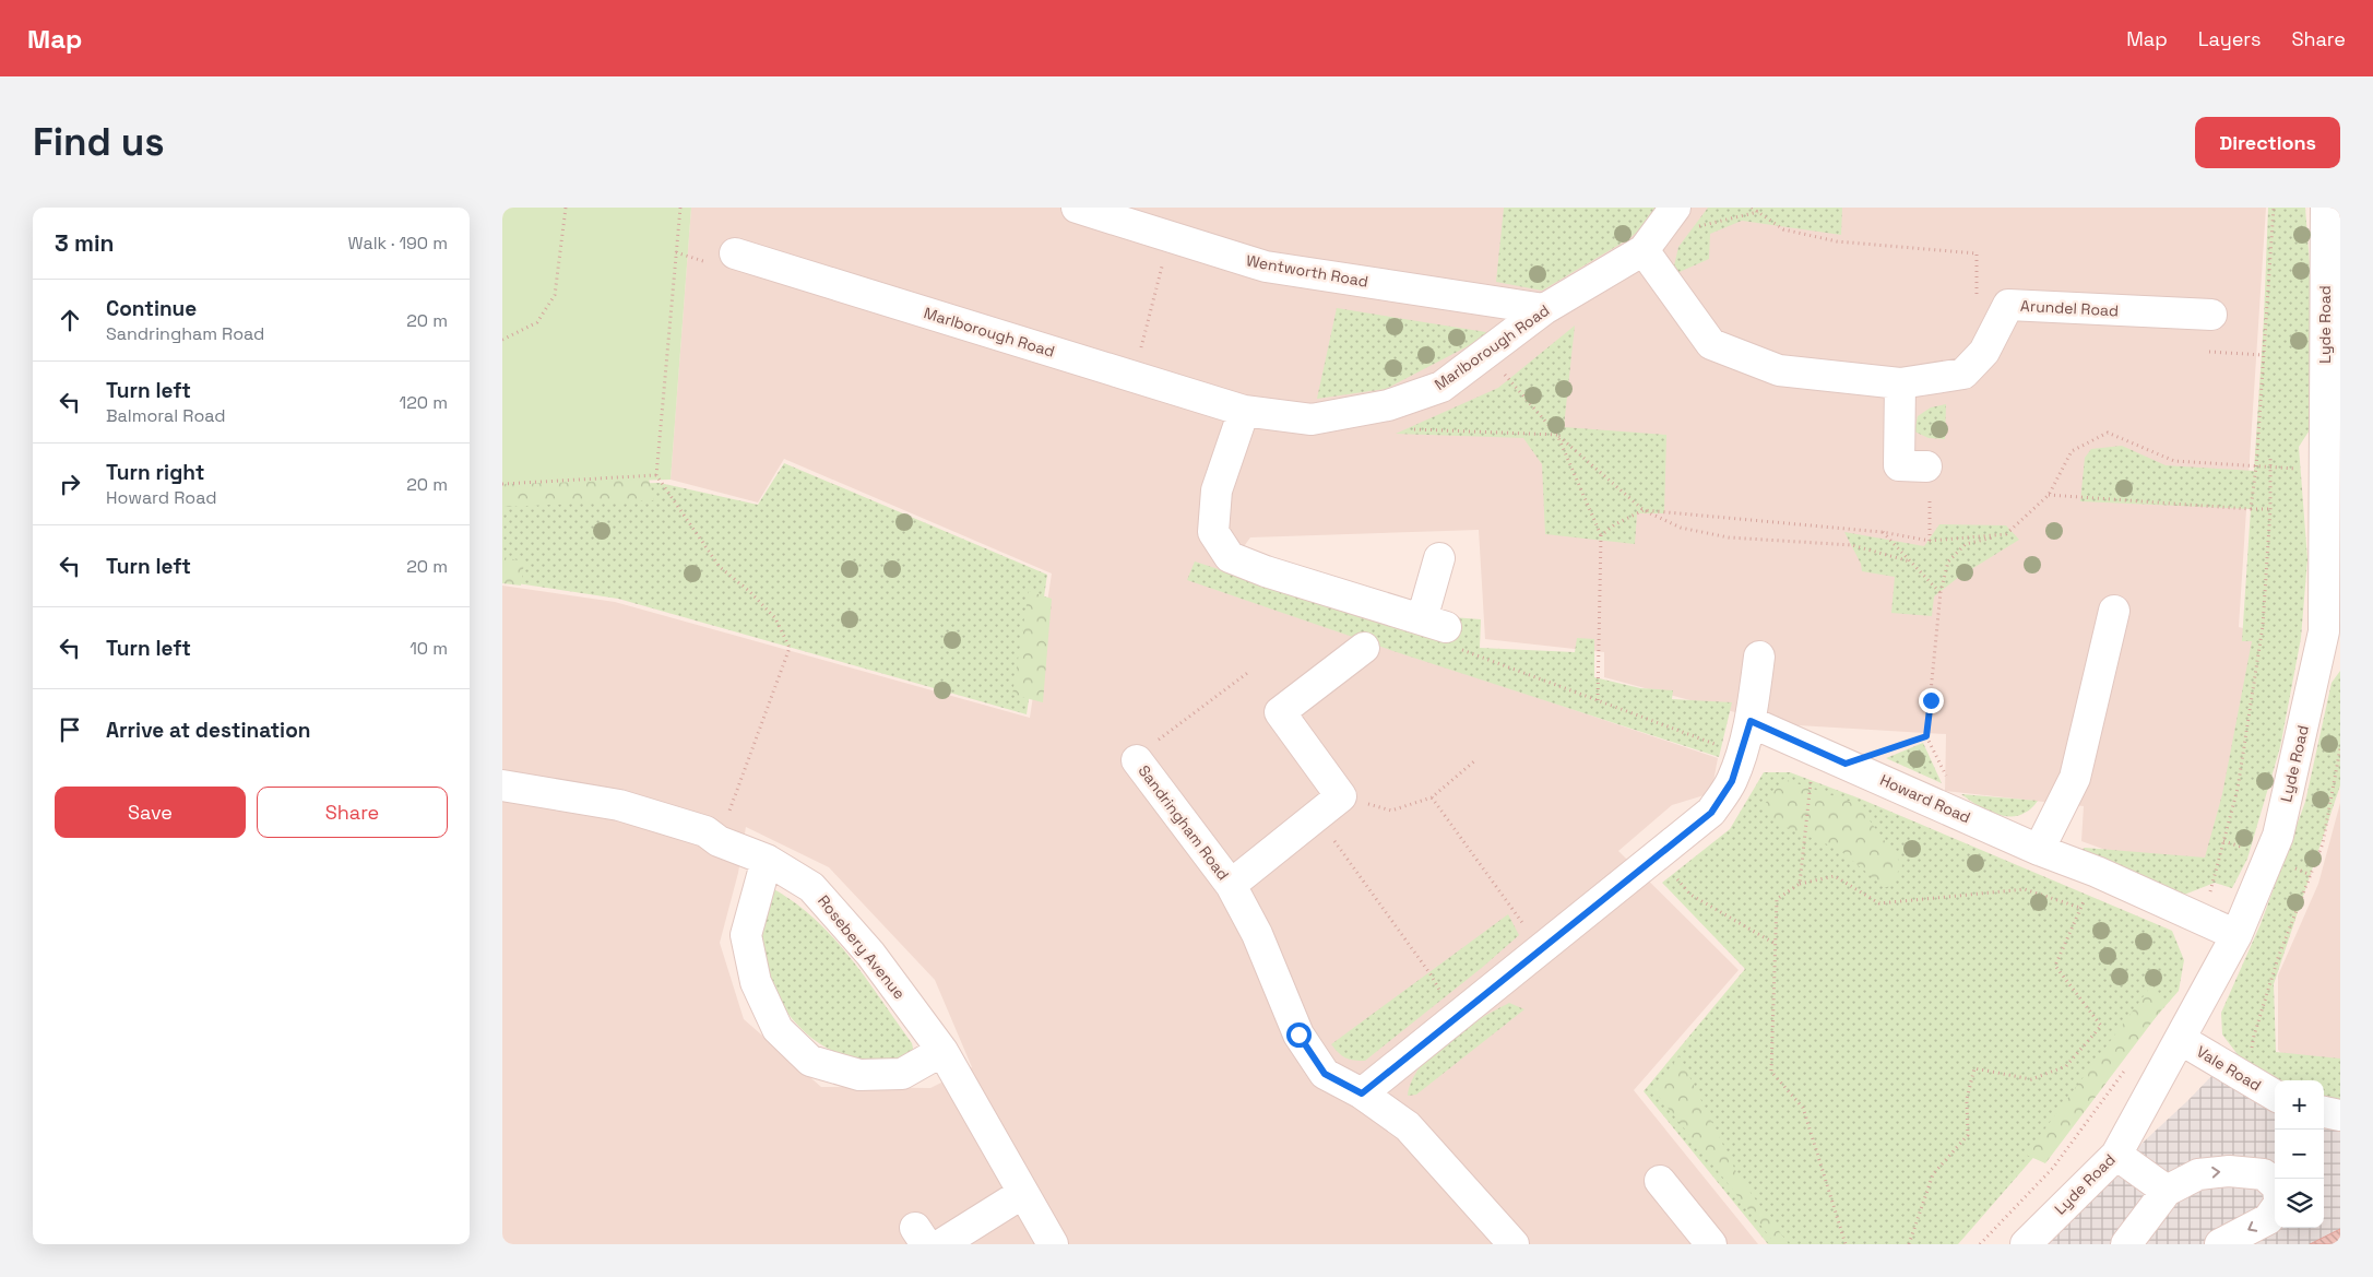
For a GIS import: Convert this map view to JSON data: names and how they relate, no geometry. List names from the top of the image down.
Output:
{
  "streets": {
    "street": [
      "Wentworth Road",
      "Arundel Road",
      "Lyde Road",
      "Marlborough Road",
      "Howard Road",
      "Sandringham Road",
      "Rosebery Avenue",
      "Vale Road"
    ]
  },
  "crossings": [
    ["Wentworth Road", "Marlborough Road"],
    ["Arundel Road", "Marlborough Road"],
    ["Lyde Road", "Howard Road"],
    ["Lyde Road", "Vale Road"]
  ],
  "page": {
    "header": "Map",
    "nav": ["Map", "Layers", "Share"],
    "buttons": [
      "Directions",
      ["Save", "Share"]
    ],
    "title": "Find us",
    "heading": ["3 min", "Walk · 190 m"],
    "list": [
      ["Continue", "Sandringham Road", "20 m"],
      ["Turn left", "Balmoral Road", "120 m"],
      ["Turn right", "Howard Road", "20 m"],
      ["Turn left", "20 m"],
      ["Turn left", "10 m"],
      "Arrive at destination"
    ],
    "map_buttons": ["+", "−"]
  }
}
